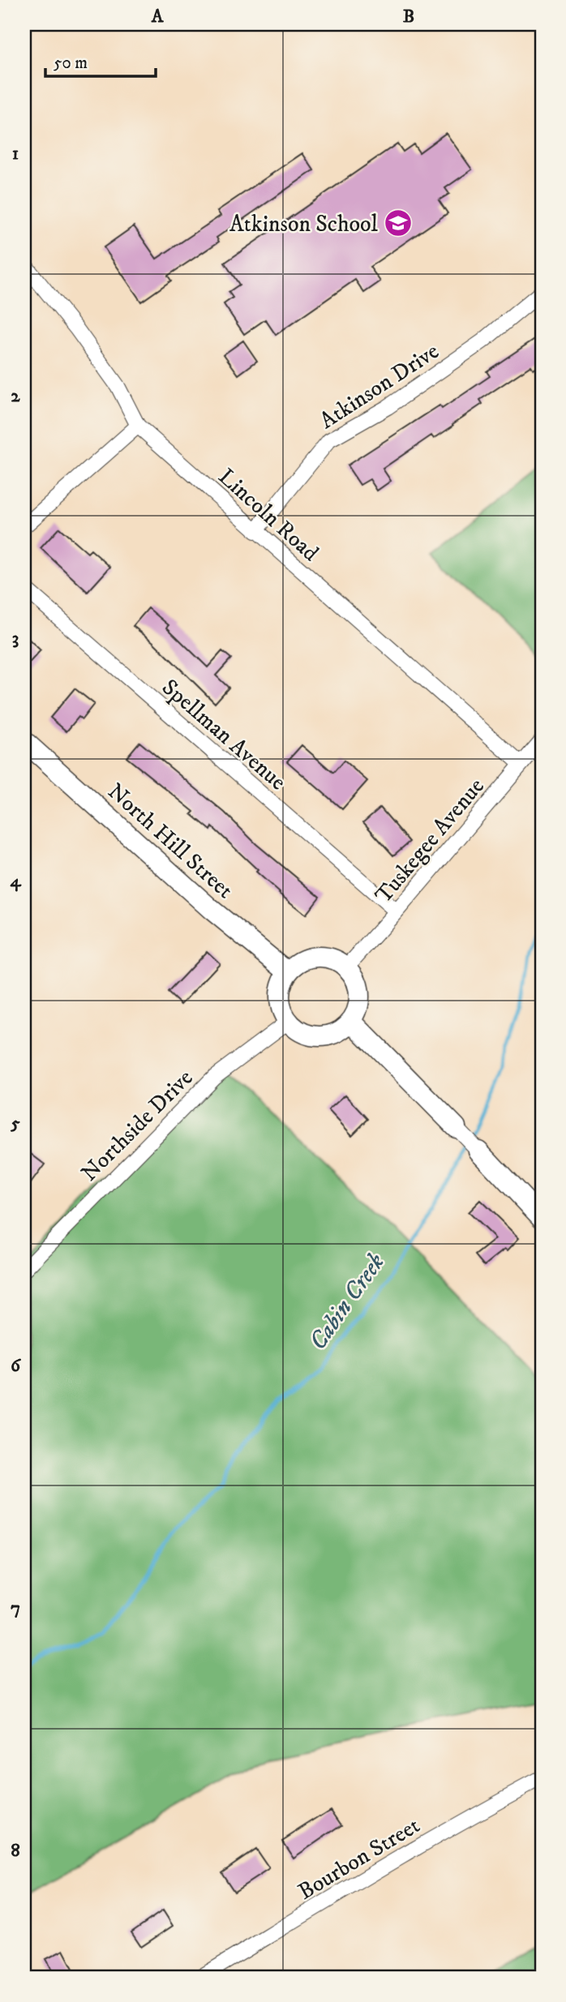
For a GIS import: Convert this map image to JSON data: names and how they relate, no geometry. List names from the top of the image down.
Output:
{
  "streets": {
    "street": [
      "Atkinson Drive",
      "Lincoln Road",
      "Spellman Avenue",
      "North Hill Street",
      "Tuskegee Avenue",
      "Northside Drive",
      "Bourbon Street"
    ]
  },
  "crossings": [
    ["Atkinson Drive", "Lincoln Road"],
    ["Lincoln Road", "Tuskegee Avenue"],
    ["Spellman Avenue", "Tuskegee Avenue"],
    ["North Hill Street", "Tuskegee Avenue"],
    ["North Hill Street", "Northside Drive"],
    ["Tuskegee Avenue", "Northside Drive"]
  ],
  "water": ["Cabin Creek"],
  "places": {
    "school or university": ["Atkinson School"]
  },
  "scale_bar": "50 m",
  "grid": {
    "columns": ["A", "B"],
    "rows": [
      "1",
      "2",
      "3",
      "4",
      "5",
      "6",
      "7",
      "8"
    ]
  }
}
